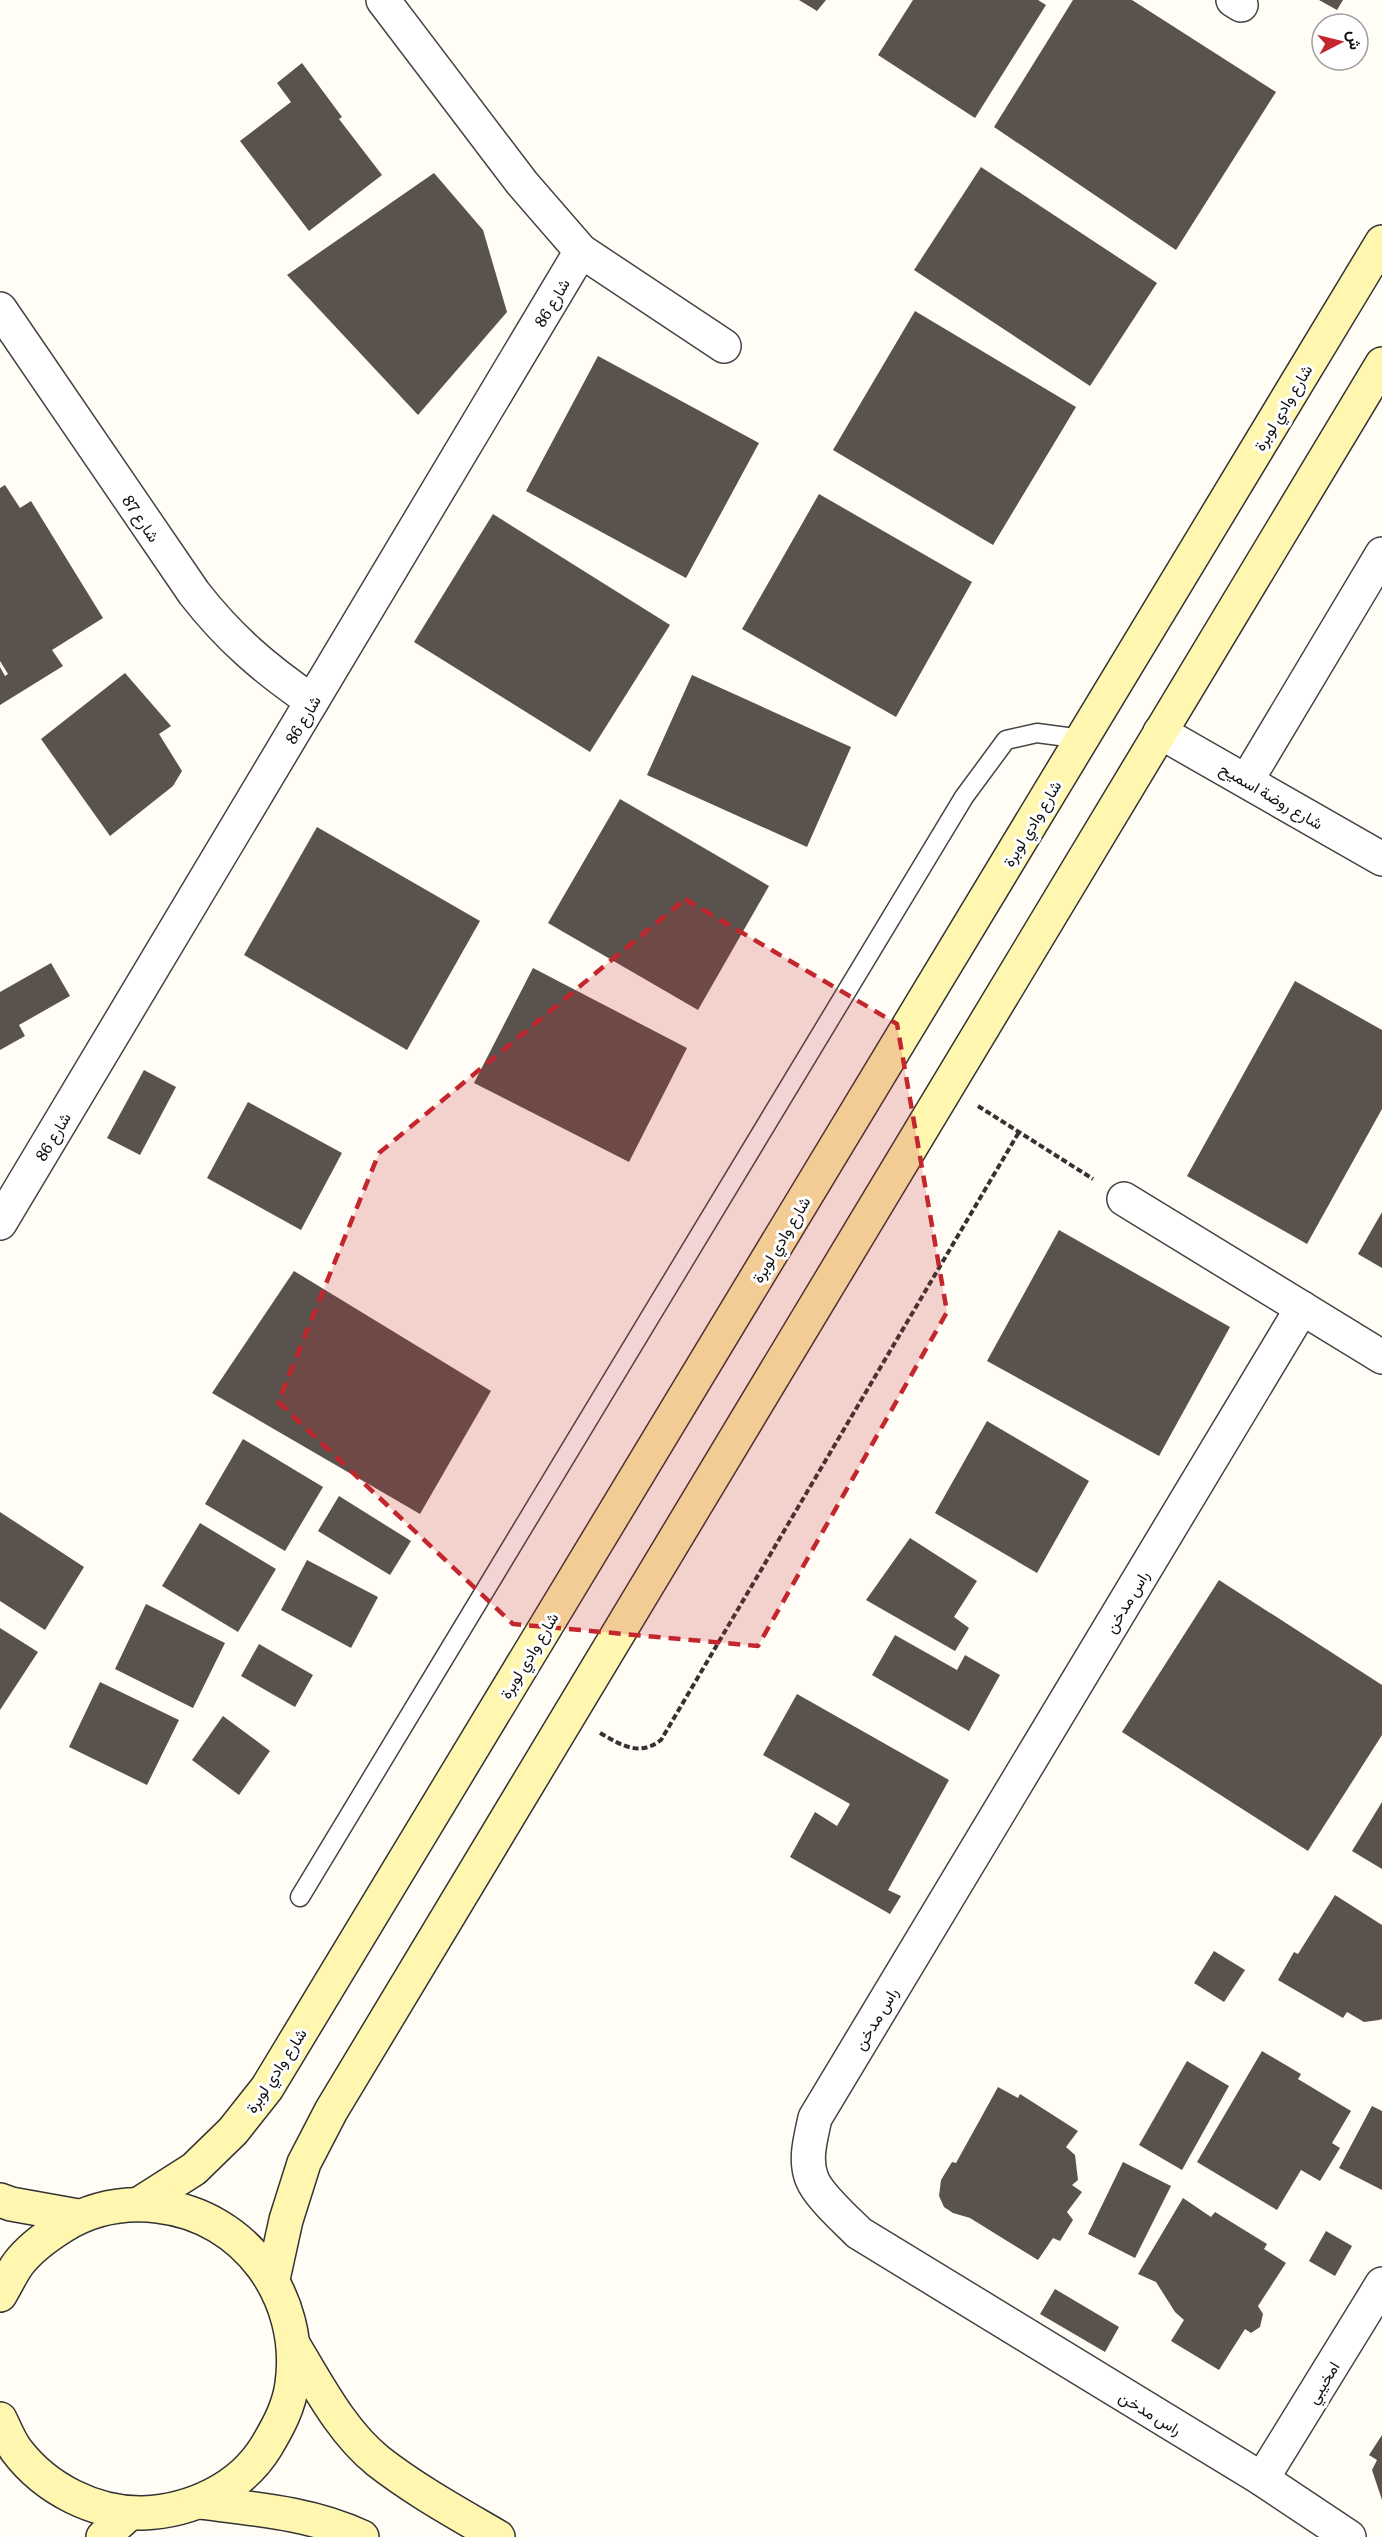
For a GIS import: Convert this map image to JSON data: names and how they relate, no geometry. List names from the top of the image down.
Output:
{
  "streets": {
    "street": [
      "شارع 86",
      "شارع وادي لوبرة",
      "شارع 87",
      "شارع روضة اسميح",
      "راس مدخن",
      "امخيبي"
    ]
  },
  "crossings": [
    ["شارع 86", "شارع 87"],
    ["راس مدخن", "امخيبي"]
  ],
  "north": "right"
}
